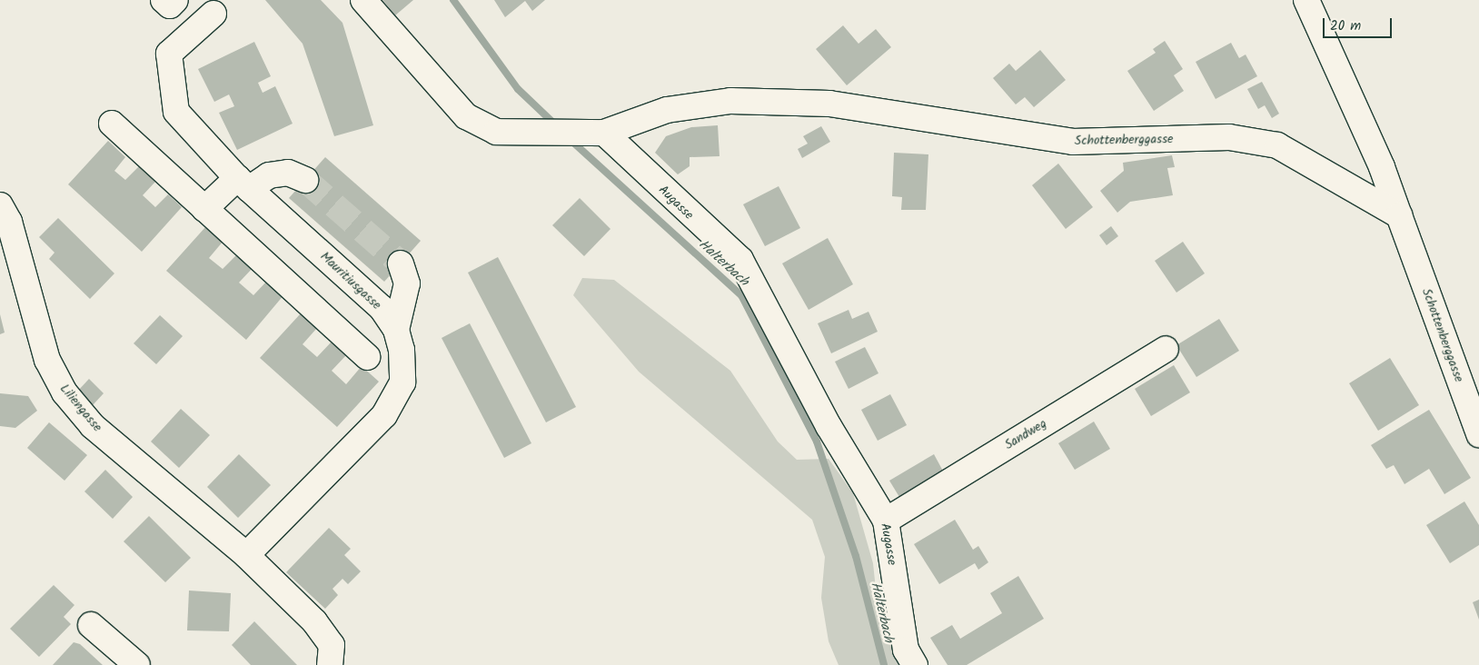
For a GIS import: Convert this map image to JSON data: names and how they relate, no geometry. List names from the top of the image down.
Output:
{
  "streets": {
    "street": [
      "Schottenberggasse",
      "Augasse",
      "Mauritiusgasse",
      "Liliengasse",
      "Sandweg"
    ]
  },
  "crossings": [
    ["Schottenberggasse", "Augasse"],
    ["Augasse", "Sandweg"],
    ["Mauritiusgasse", "Liliengasse"]
  ],
  "water": ["Halterbach"],
  "scale_bar": "20 m"
}
